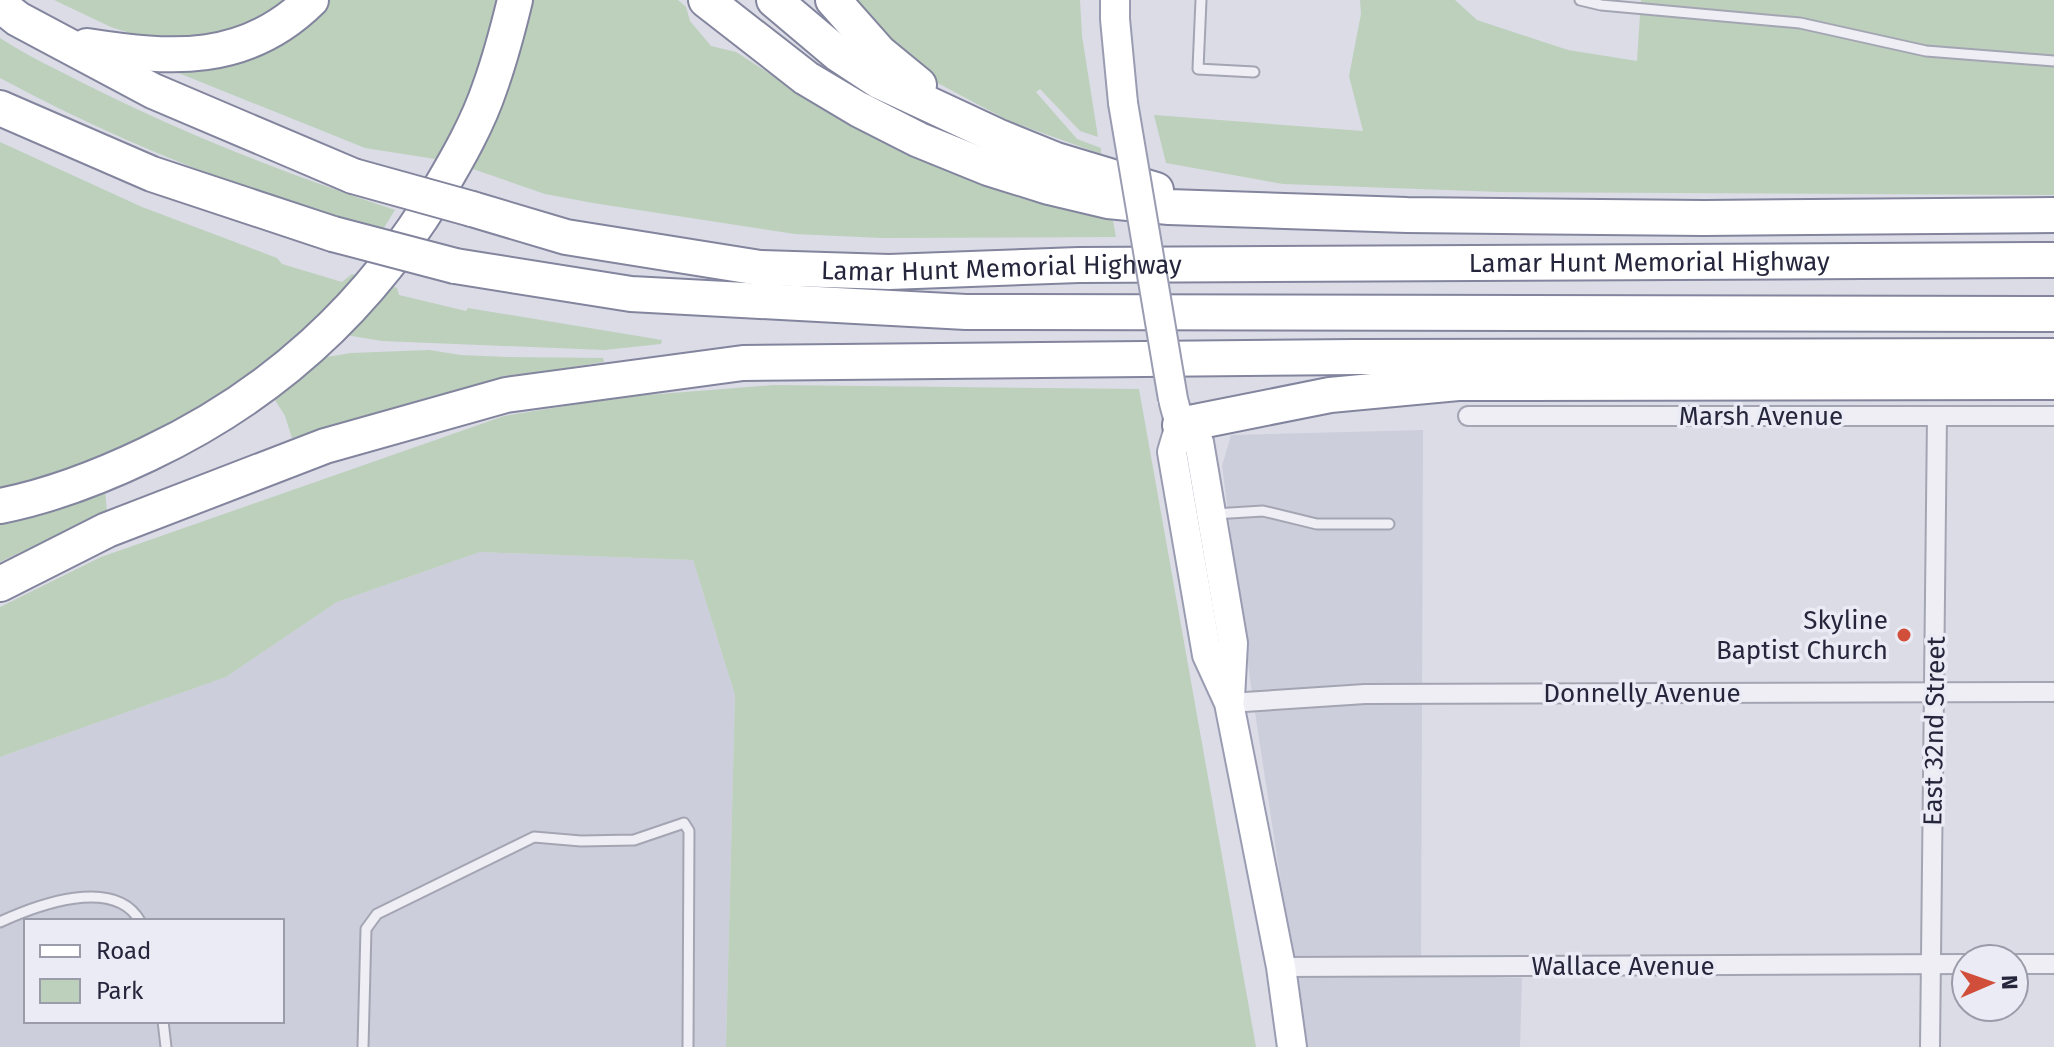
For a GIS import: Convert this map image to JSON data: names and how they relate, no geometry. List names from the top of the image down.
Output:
{
  "streets": {
    "highway": ["Lamar Hunt Memorial Highway"],
    "street": [
      "Marsh Avenue",
      "Donnelly Avenue",
      "East 32nd Street",
      "Wallace Avenue"
    ]
  },
  "crossings": [
    ["Marsh Avenue", "East 32nd Street"],
    ["Donnelly Avenue", "East 32nd Street"],
    ["East 32nd Street", "Wallace Avenue"]
  ],
  "places": ["Skyline Baptist Church"],
  "legend": ["Road", "Park"],
  "north": "right"
}
